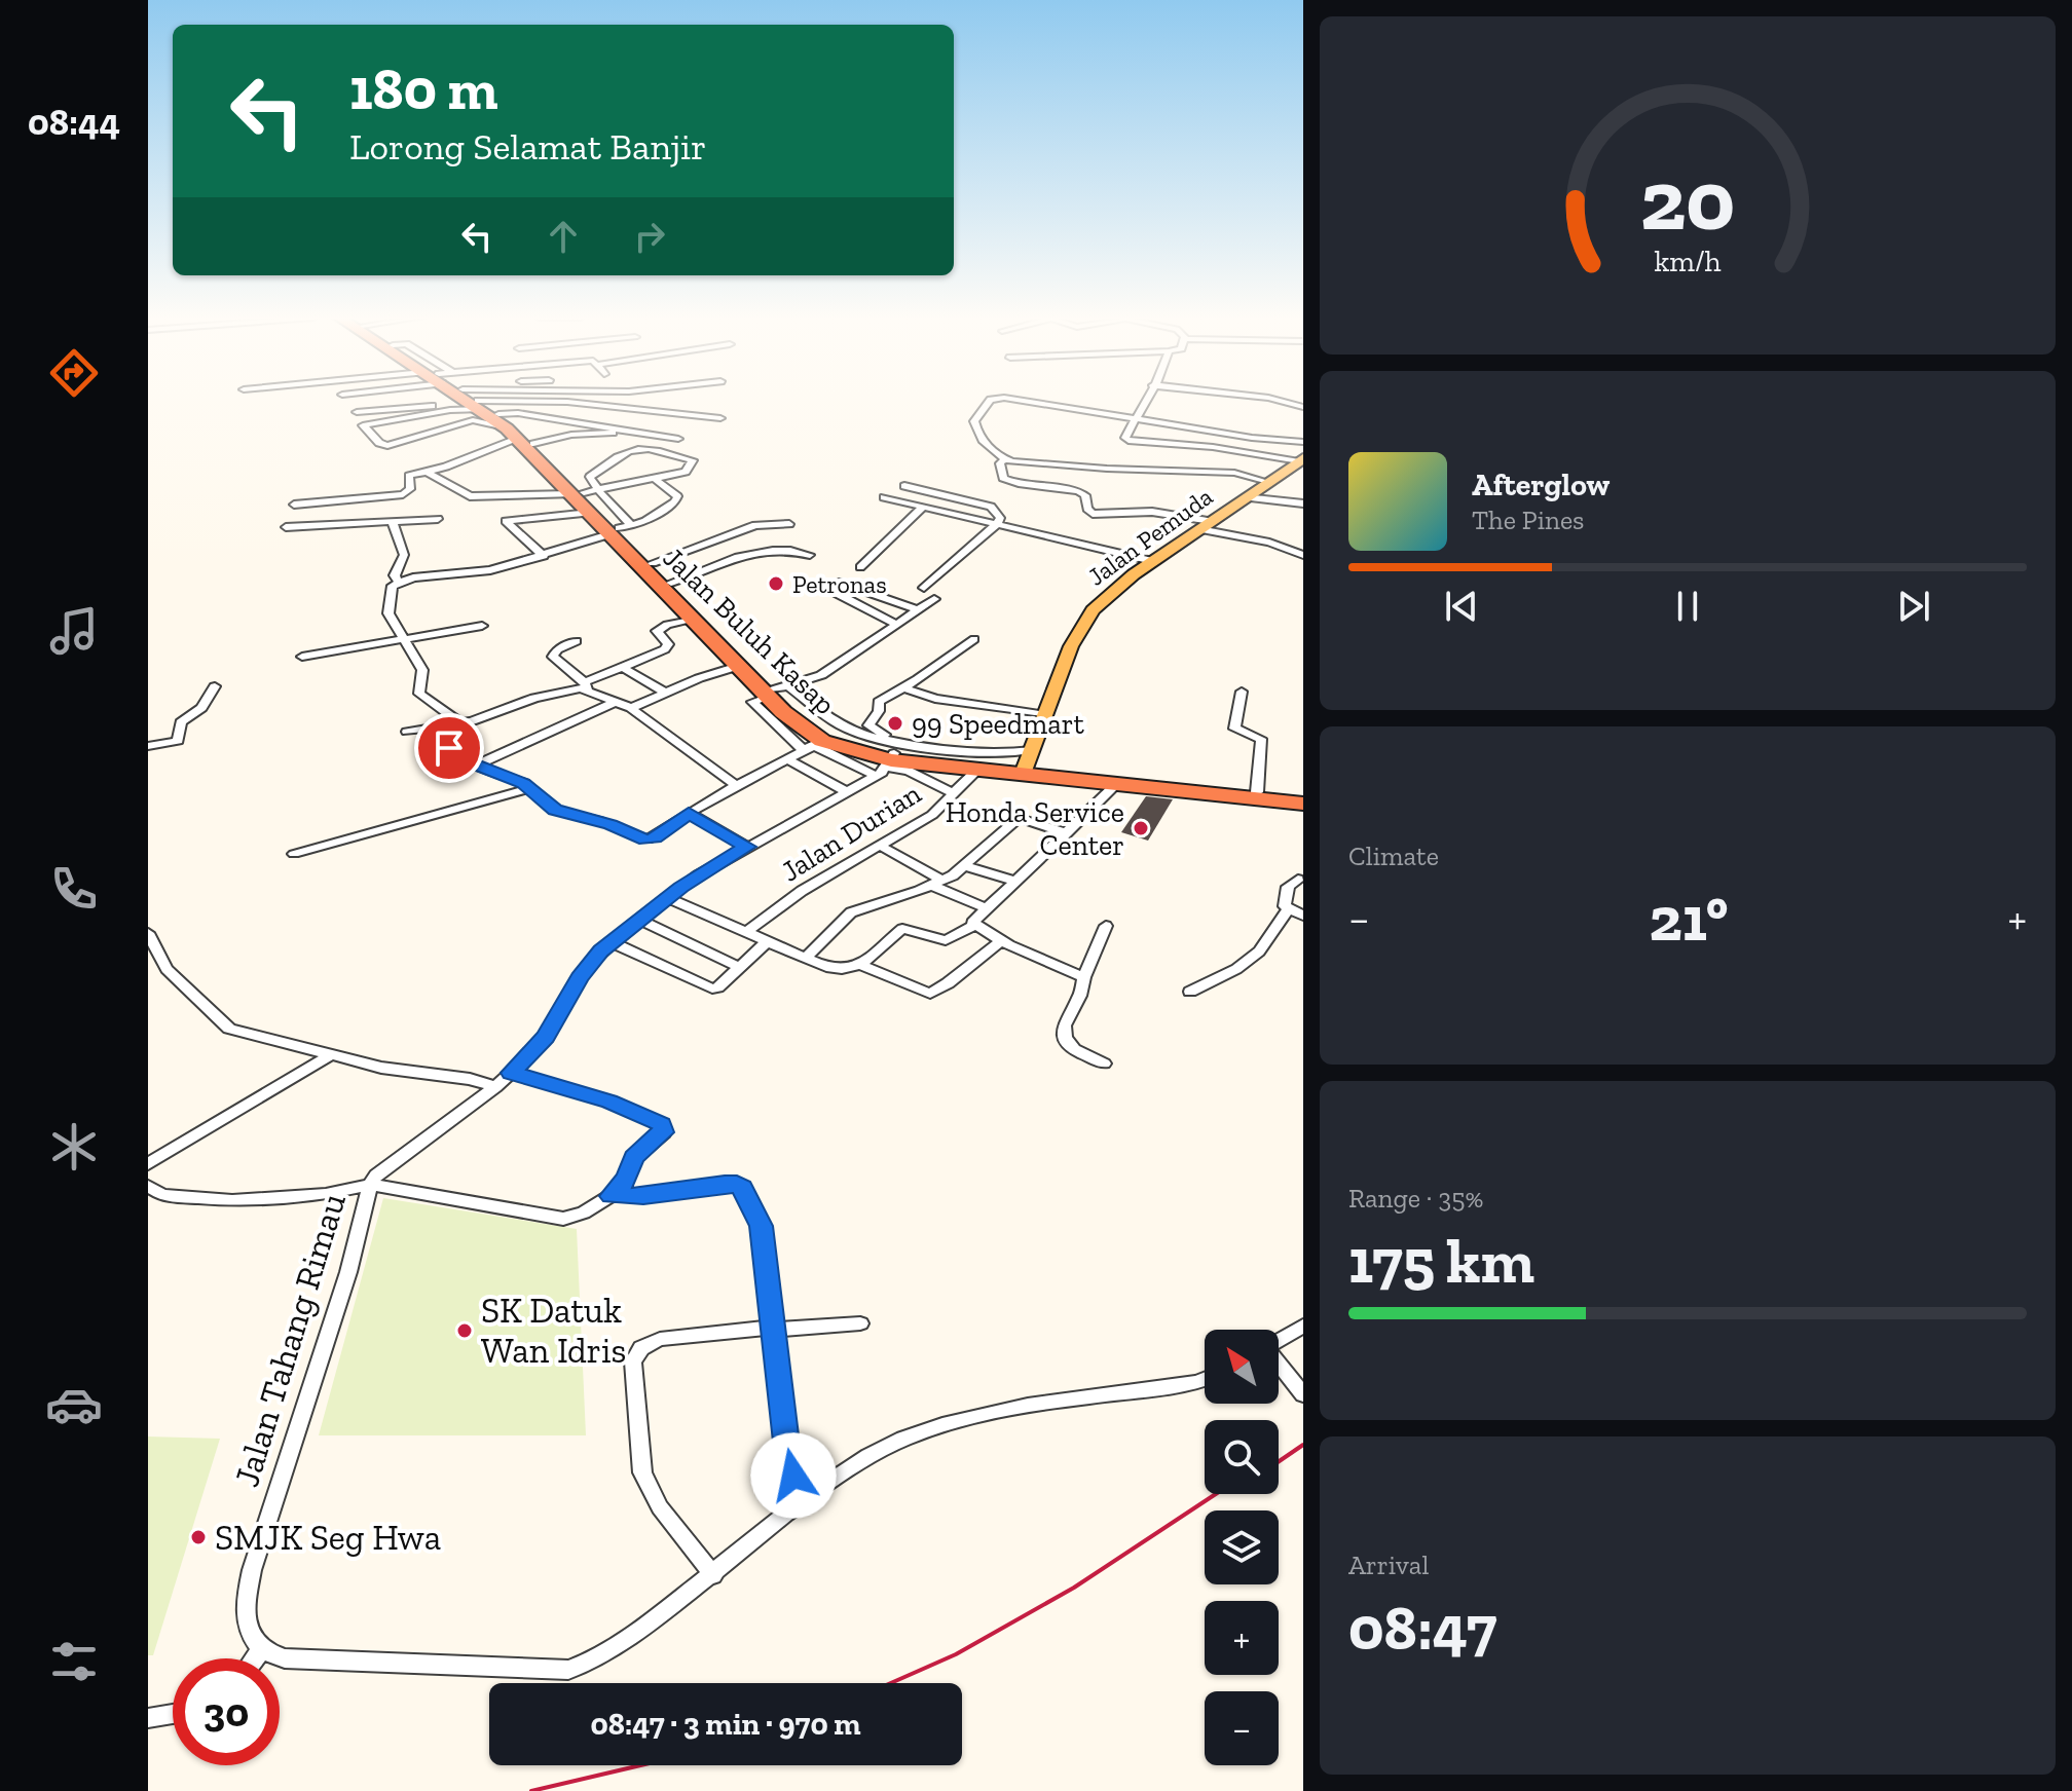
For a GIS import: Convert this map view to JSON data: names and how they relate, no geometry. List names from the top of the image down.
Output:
{
  "streets": {
    "highway": ["Jalan Buluh Kasap"],
    "main road": ["Jalan Pemuda"],
    "street": ["Jalan Durian", "Jalan Tahang Rimau"]
  },
  "crossings": [
    ["Jalan Pemuda", "Jalan Buluh Kasap"],
    ["Jalan Buluh Kasap", "Jalan Durian"],
    ["Jalan Buluh Kasap", "Jalan Tahang Rimau"]
  ],
  "places": [
    "Petronas",
    "99 Speedmart",
    "Honda Service Center",
    "SK Datuk Wan Idris",
    "SMJK Seg Hwa"
  ],
  "north": "top left",
  "page": {
    "tabs": "08:44",
    "turn": ["180 m", "Lorong Selamat Banjir"],
    "song": ["Afterglow", "The Pines"],
    "tile": [
      "Climate",
      ["Range · 35%", "175 km"],
      ["Arrival", "08:47"]
    ],
    "heat": ["−", "21°", "+"],
    "map_buttons": ["+", "−"],
    "limit": "30",
    "trip": "08:47 · 3 min · 970 m",
    "gauge": ["20", "km/h"]
  }
}
